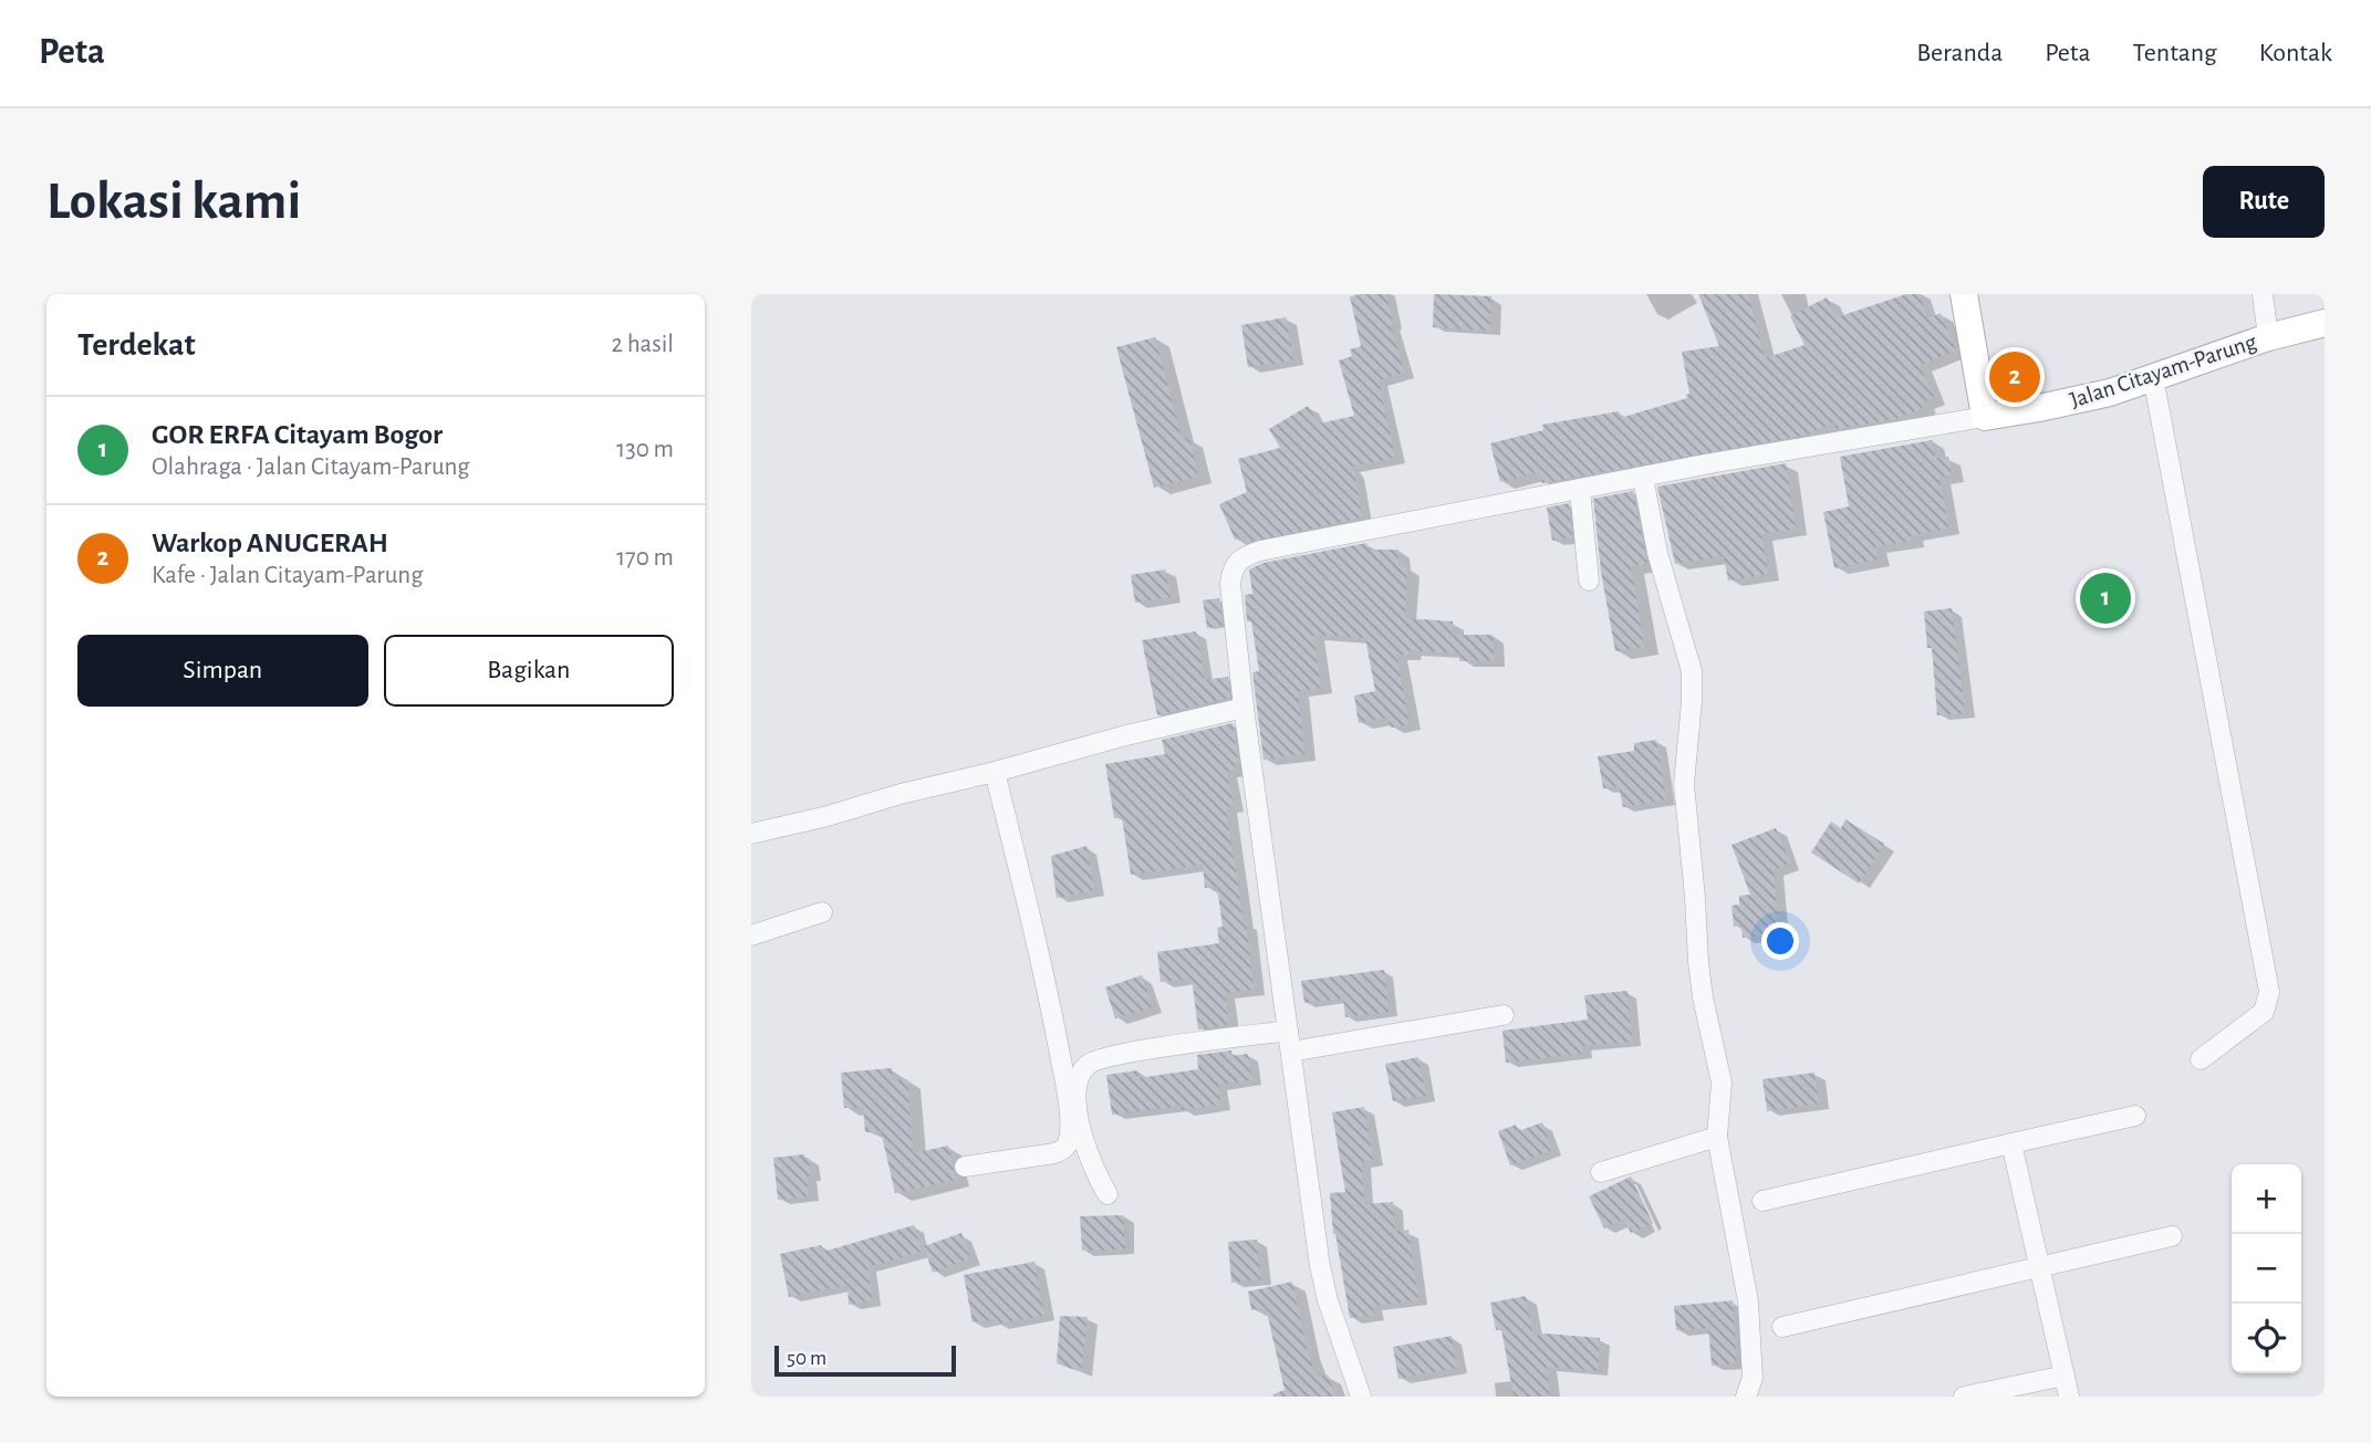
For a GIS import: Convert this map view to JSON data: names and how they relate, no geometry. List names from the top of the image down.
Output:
{
  "streets": {
    "street": ["Jalan Citayam-Parung"]
  },
  "scale_bar": "50 m",
  "page": {
    "header": "Peta",
    "nav": [
      "Beranda",
      "Peta",
      "Tentang",
      "Kontak"
    ],
    "buttons": [
      "Rute",
      ["Simpan", "Bagikan"]
    ],
    "title": "Lokasi kami",
    "heading": ["Terdekat", "2 hasil"],
    "pins": ["2", "1"],
    "list": [
      {
        "mark": "1",
        "name": "GOR ERFA Citayam Bogor",
        "note": "Olahraga · Jalan Citayam-Parung",
        "value": "130 m"
      },
      {
        "mark": "2",
        "name": "Warkop ANUGERAH",
        "note": "Kafe · Jalan Citayam-Parung",
        "value": "170 m"
      }
    ],
    "map_buttons": ["+", "−"],
    "scale": "50 m"
  }
}
